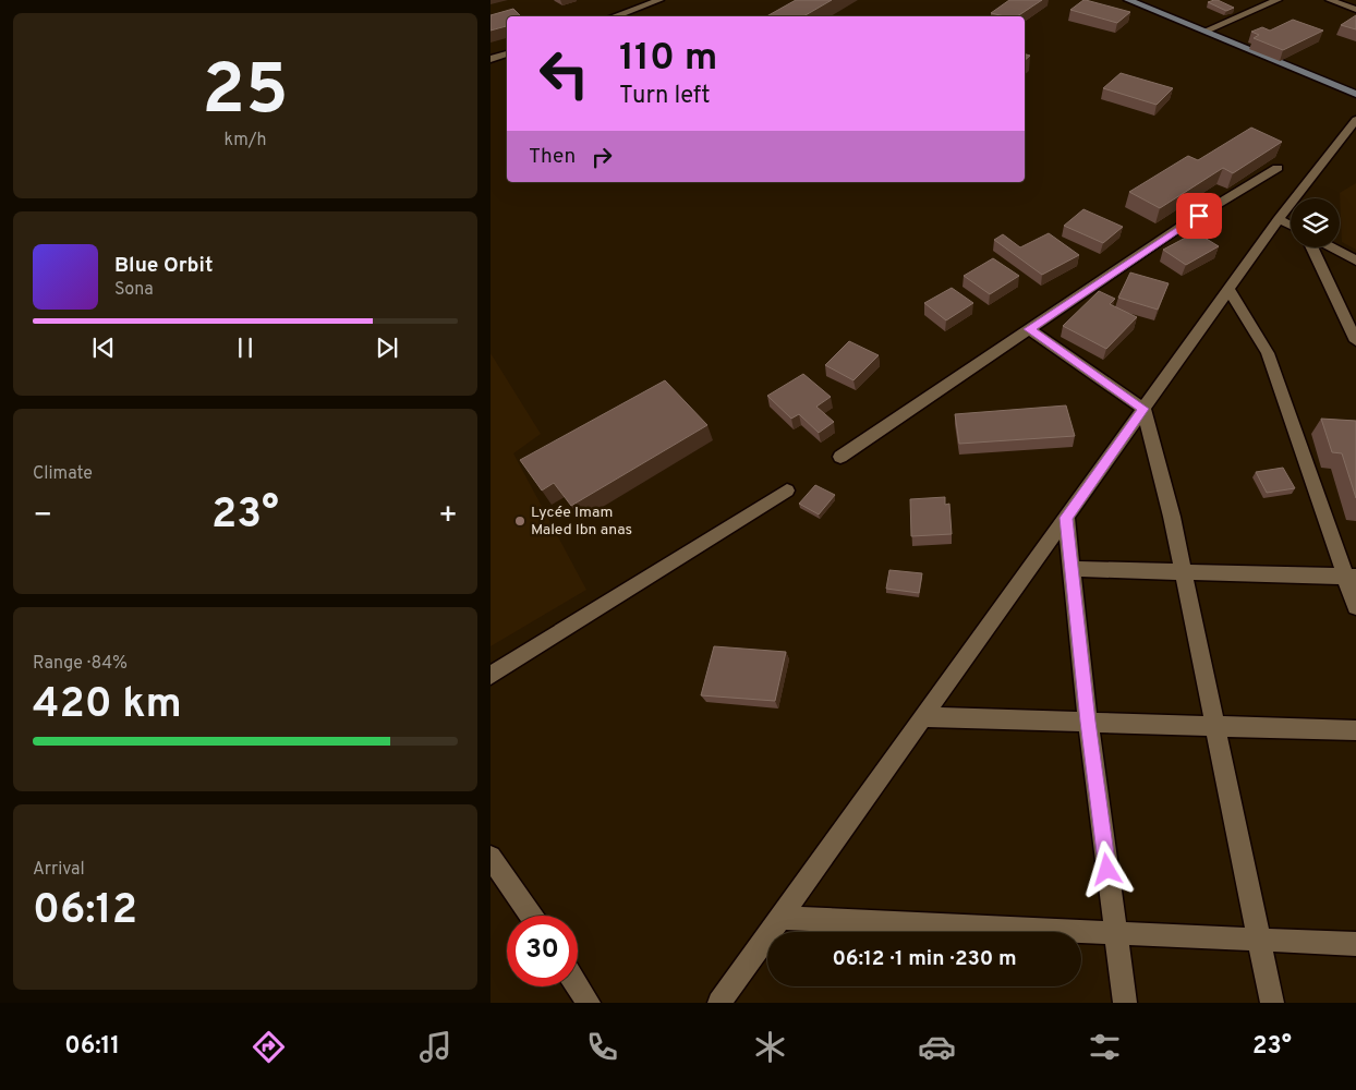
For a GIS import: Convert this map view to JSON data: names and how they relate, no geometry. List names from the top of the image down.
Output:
{
  "places": ["Lycée Imam Maled Ibn anas"],
  "page": {
    "tile": [
      ["25", "km/h"],
      "Climate",
      ["Range · 84%", "420 km"],
      ["Arrival", "06:12"]
    ],
    "turn": ["110 m", "Turn left"],
    "then": "Then",
    "song": ["Blue Orbit", "Sona"],
    "heat": ["−", "23°", "+"],
    "limit": "30",
    "trip": "06:12 · 1 min · 230 m",
    "tabs": ["06:11", "23°"]
  }
}
